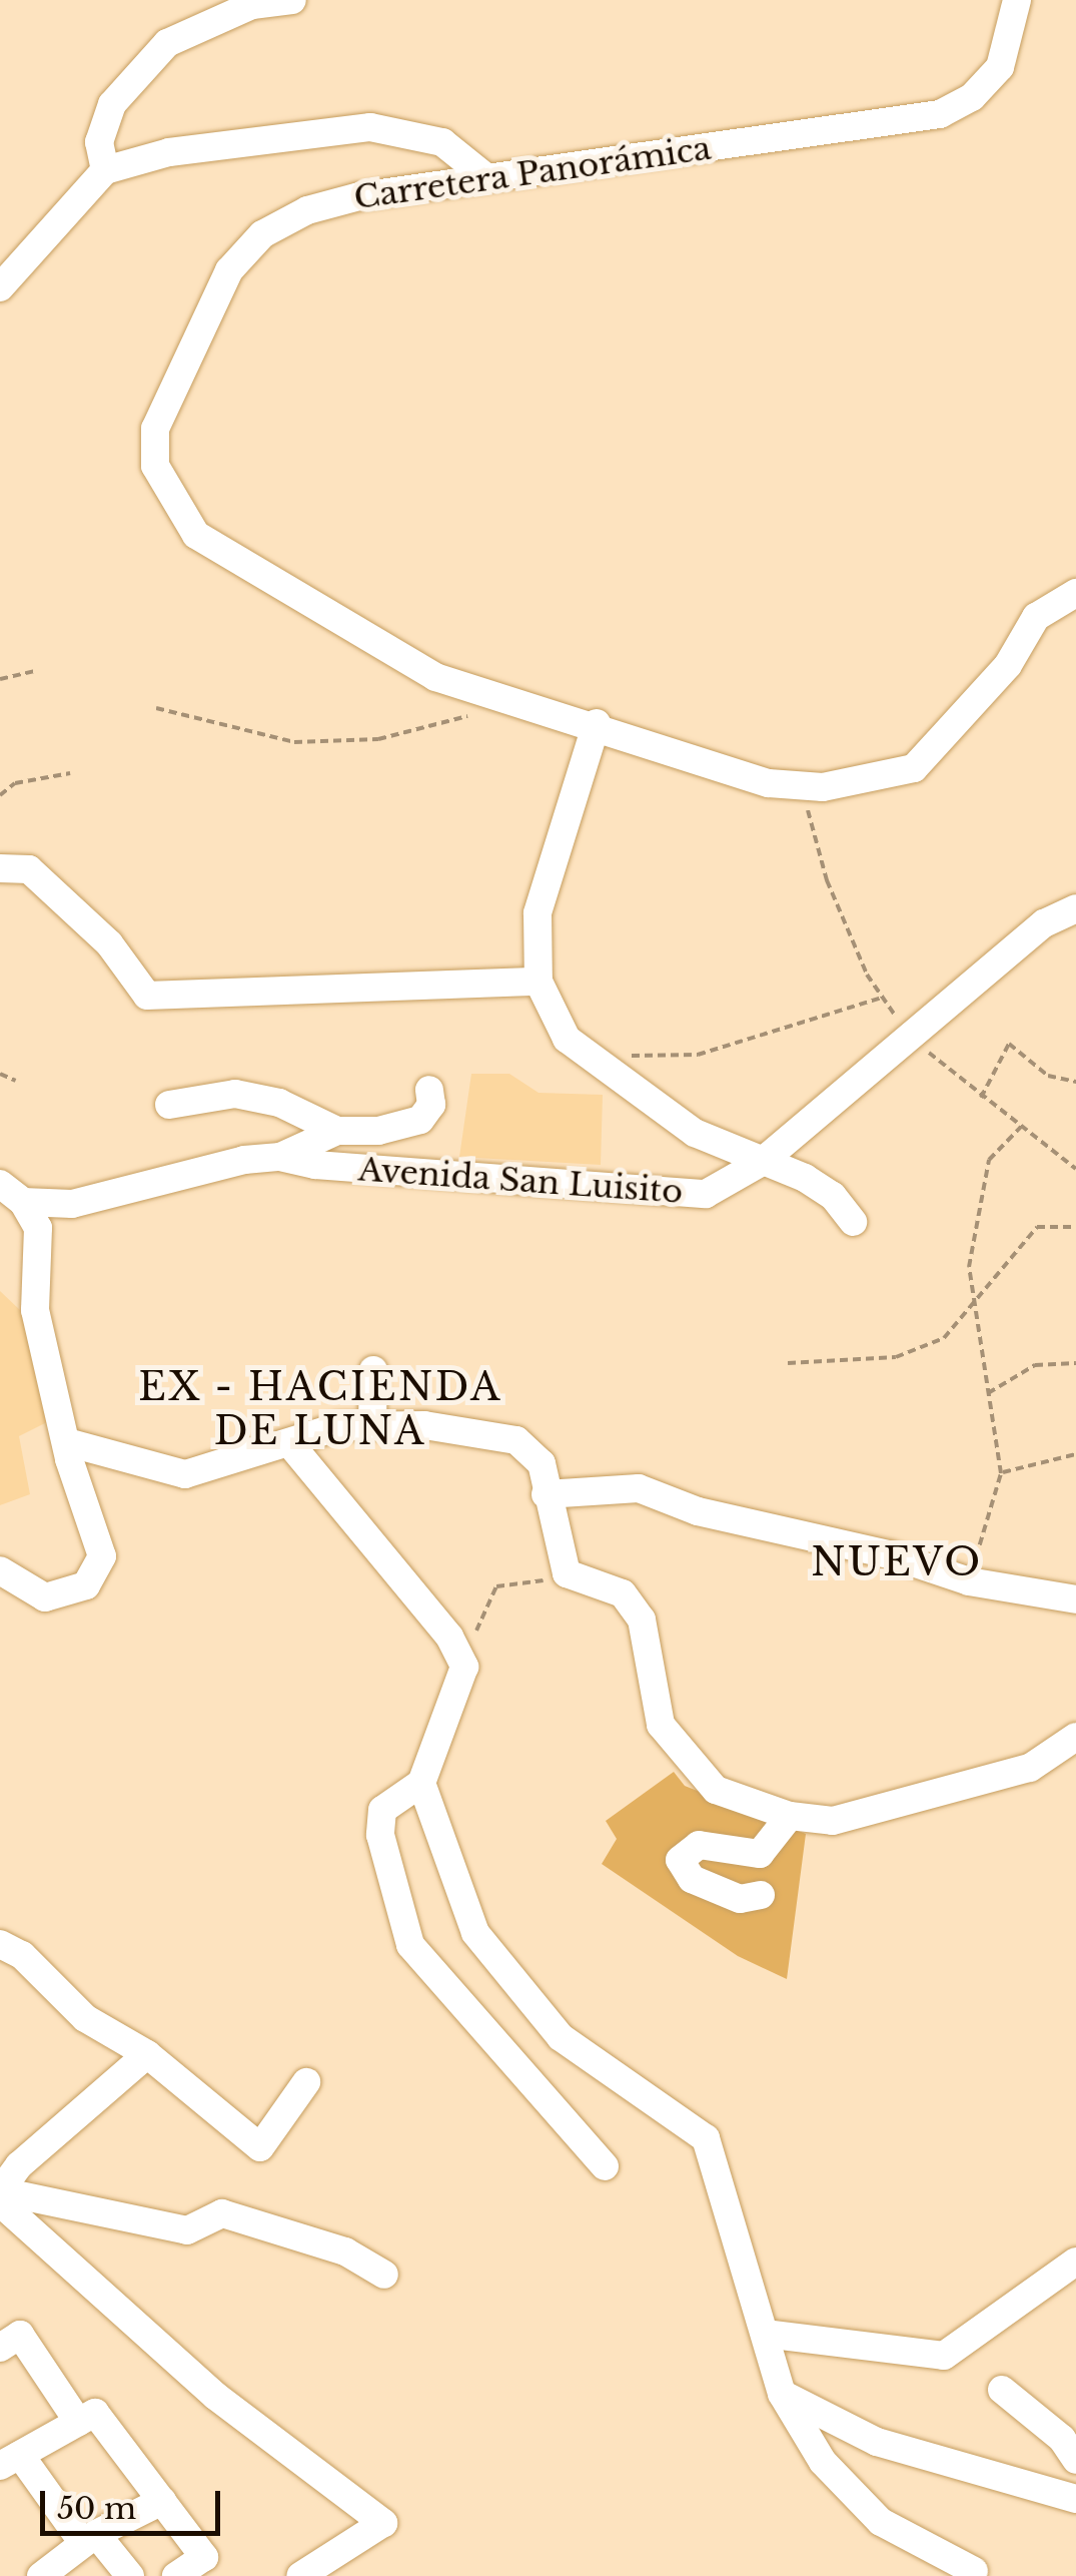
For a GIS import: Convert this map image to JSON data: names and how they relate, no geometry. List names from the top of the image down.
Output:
{
  "streets": {
    "street": ["Carretera Panorámica", "Avenida San Luisito"]
  },
  "districts": ["EX - HACIENDA DE LUNA", "NUEVO"],
  "scale_bar": "50 m"
}
